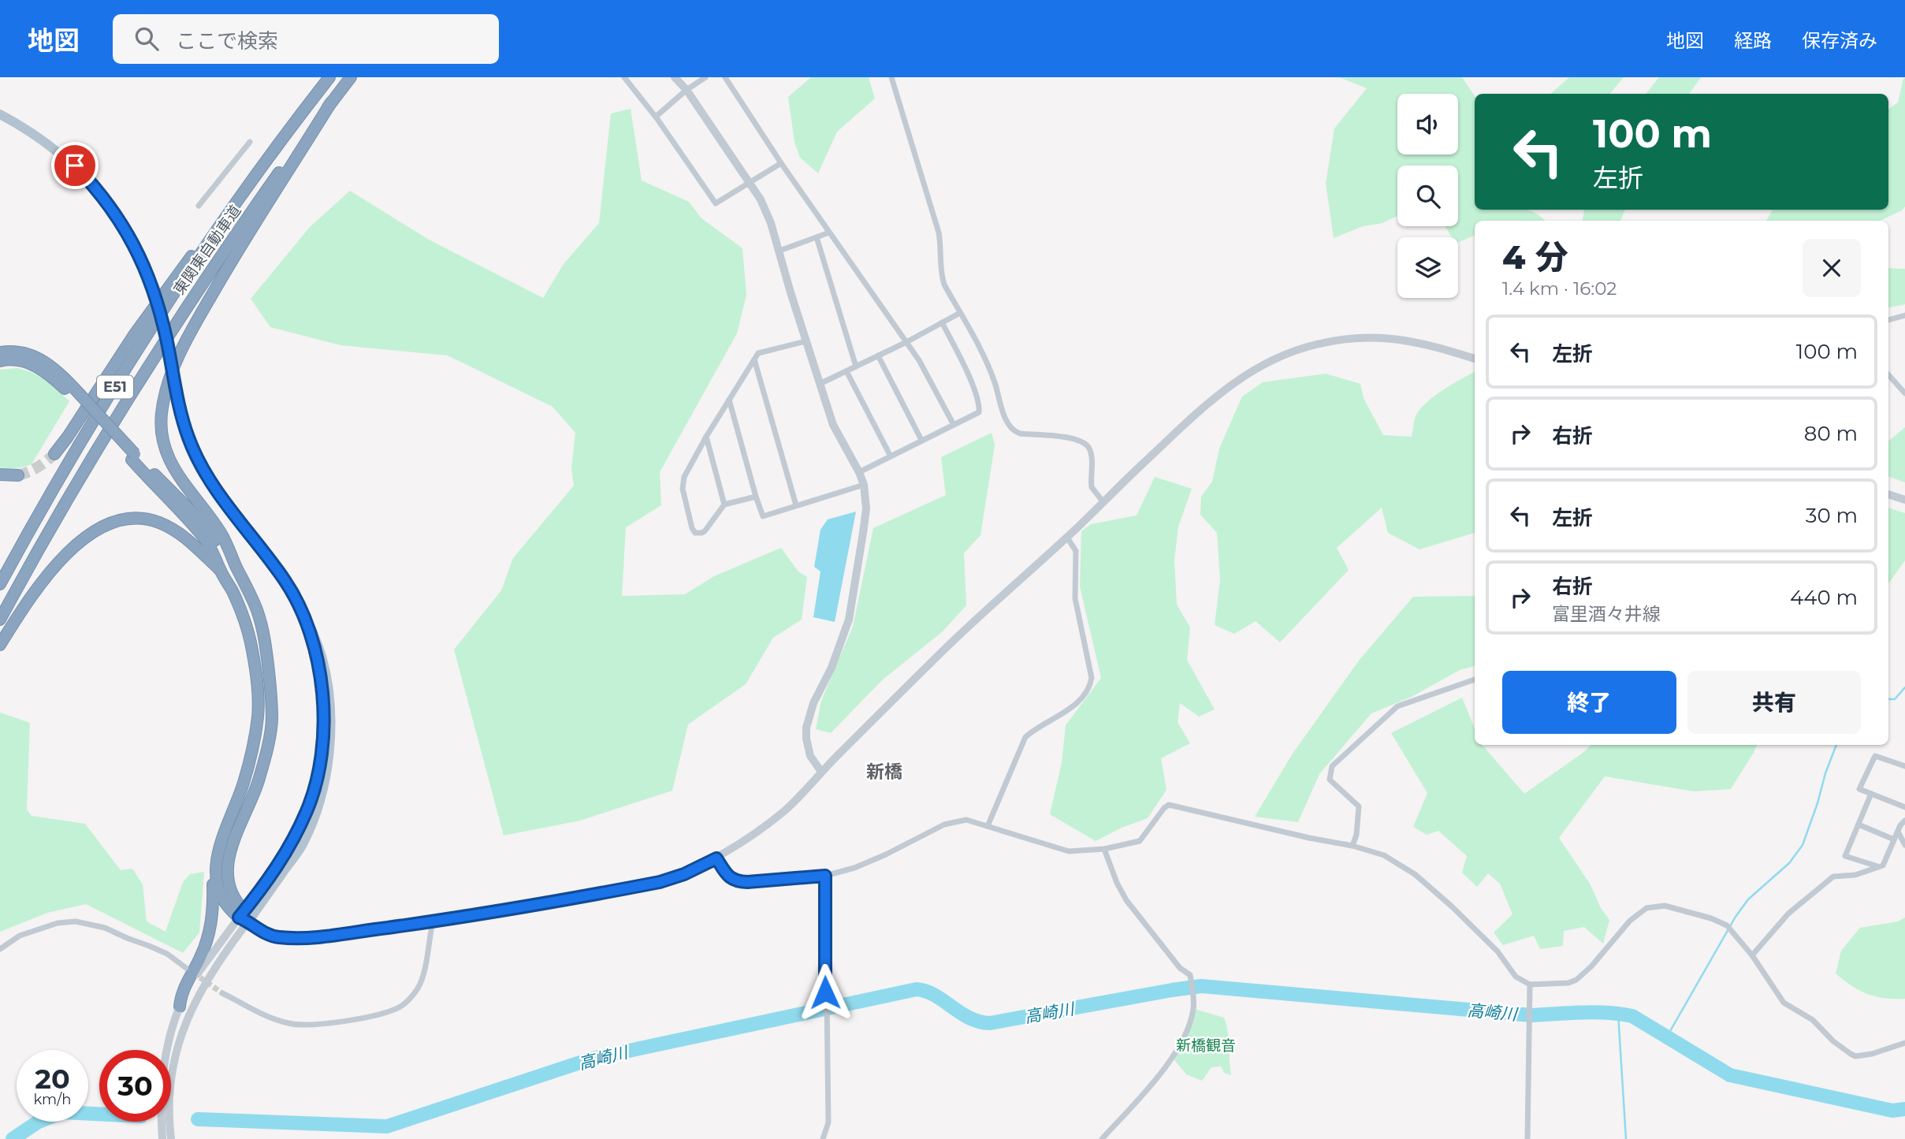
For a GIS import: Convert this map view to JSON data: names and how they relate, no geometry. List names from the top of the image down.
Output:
{
  "streets": {
    "highway": ["東関東自動車道", "E51"]
  },
  "districts": ["新橋"],
  "water": ["高崎川"],
  "parks": ["新橋観音"],
  "page": {
    "header": "地図",
    "search": "ここで検索",
    "nav": ["地図", "経路", "保存済み"],
    "turn": ["100 m", "左折"],
    "heading": ["4 分", "1.4 km · 16:02"],
    "list": [
      {
        "name": "左折",
        "value": "100 m"
      },
      {
        "name": "右折",
        "value": "80 m"
      },
      {
        "name": "左折",
        "value": "30 m"
      },
      {
        "name": "右折",
        "note": "富里酒々井線",
        "value": "440 m"
      }
    ],
    "buttons": ["終了", "共有"],
    "speed": "20 km/h",
    "limit": "30"
  }
}
